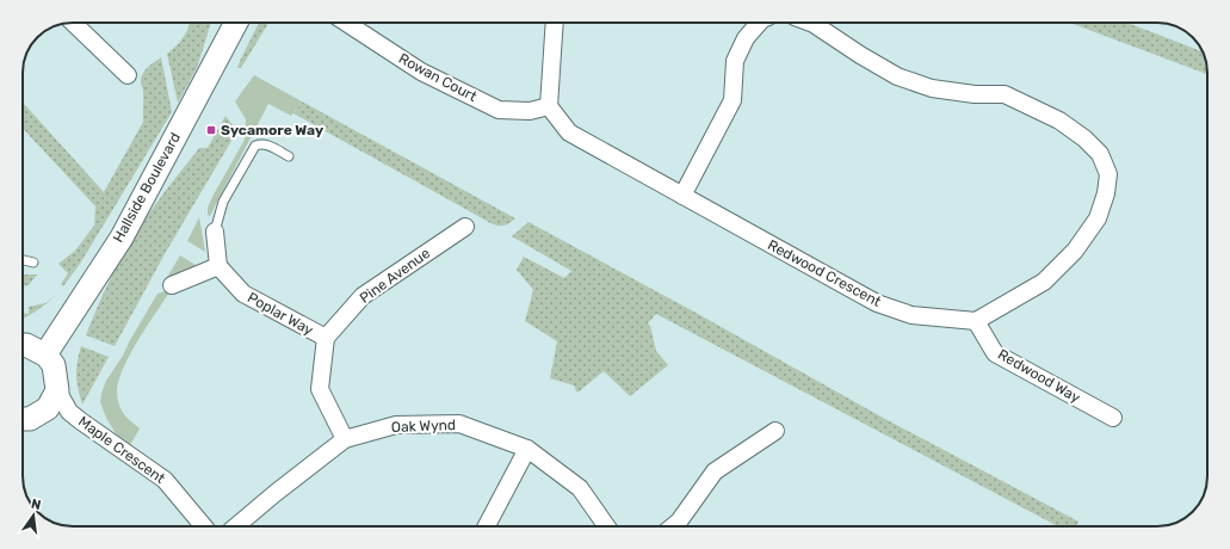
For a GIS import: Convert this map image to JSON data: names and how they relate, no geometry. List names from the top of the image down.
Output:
{
  "streets": {
    "street": [
      "Rowan Court",
      "Hallside Boulevard",
      "Redwood Crescent",
      "Pine Avenue",
      "Poplar Way",
      "Redwood Way",
      "Oak Wynd",
      "Maple Crescent"
    ]
  },
  "crossings": [
    ["Rowan Court", "Redwood Crescent"],
    ["Redwood Crescent", "Redwood Way"],
    ["Pine Avenue", "Poplar Way"]
  ],
  "places": {
    "transit": ["Sycamore Way"]
  },
  "north": "top"
}
